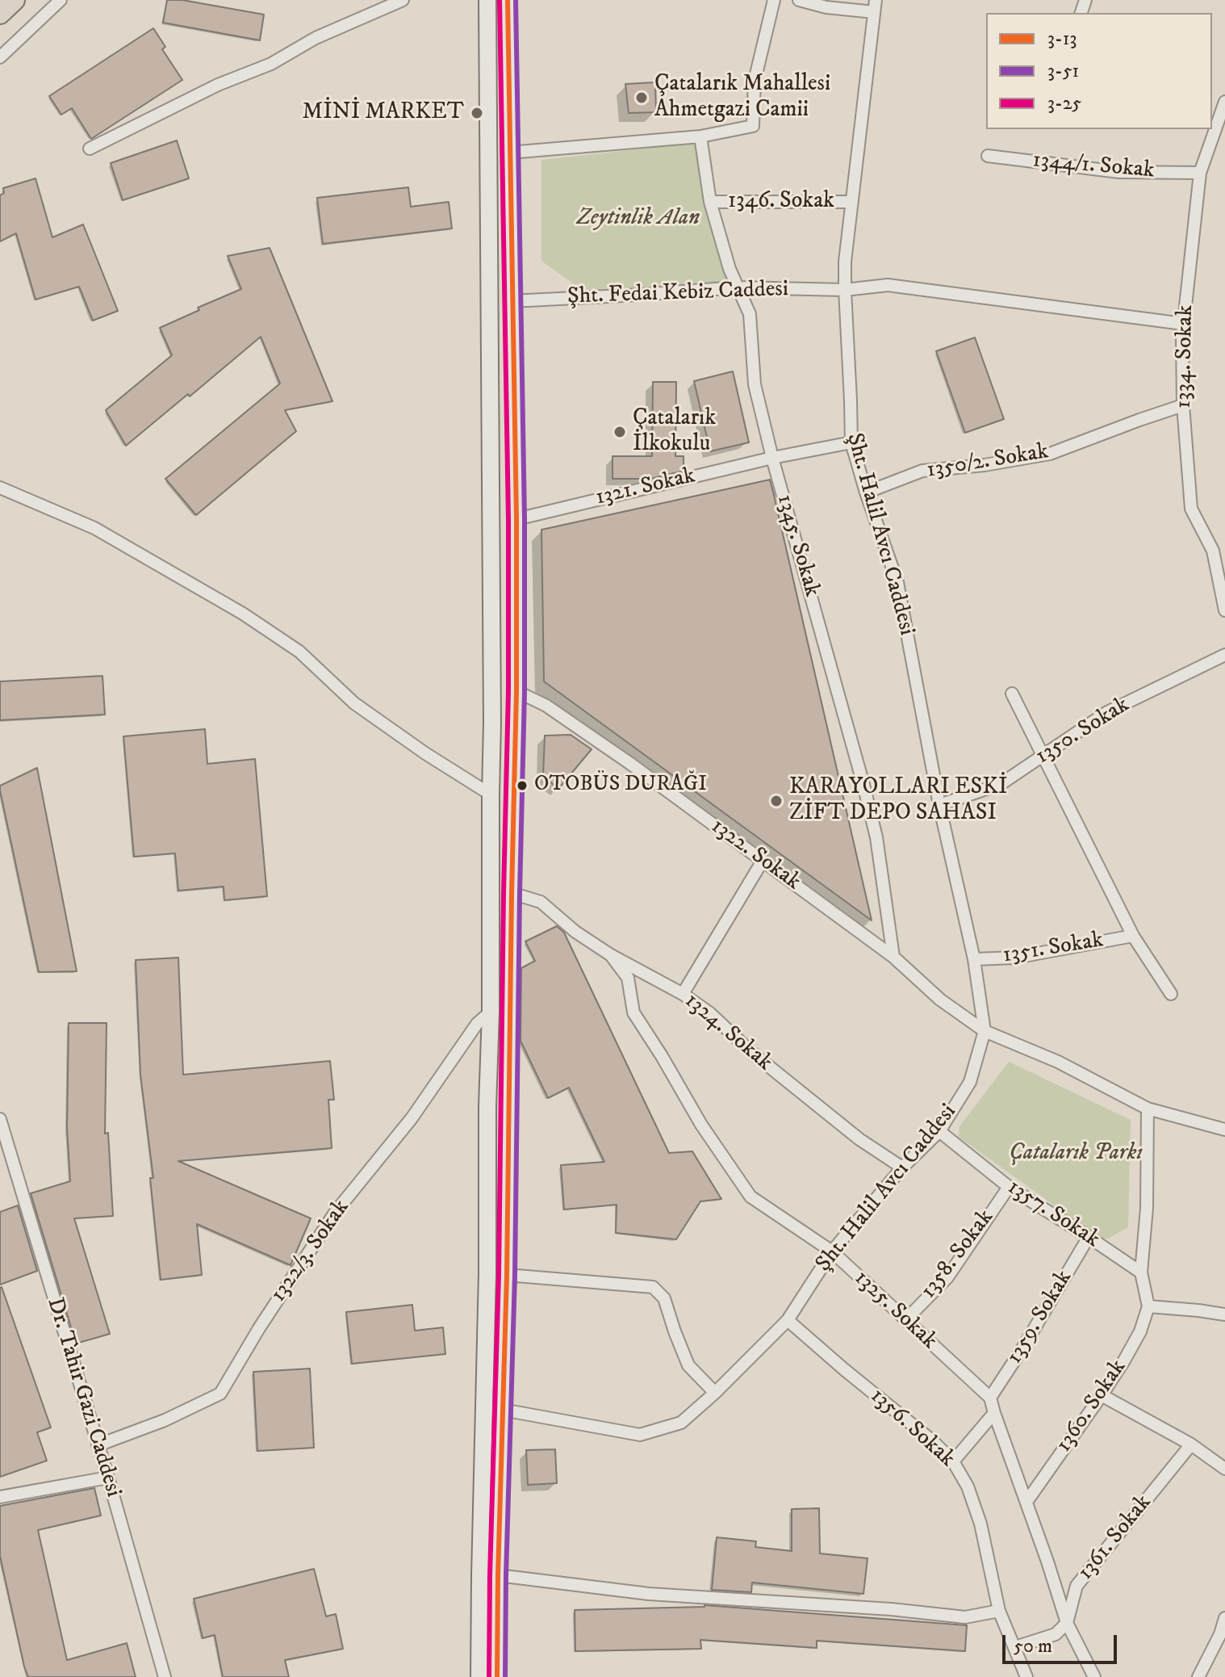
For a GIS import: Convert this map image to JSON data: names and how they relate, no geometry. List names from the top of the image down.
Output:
{
  "streets": {
    "street": [
      "1344/1. Sokak",
      "1346. Sokak",
      "Şht. Fedai Kebiz Caddesi",
      "1334. Sokak",
      "1350/2. Sokak",
      "1321. Sokak",
      "Şht. Halil Avcı Caddesi",
      "1345. Sokak",
      "1350. Sokak",
      "1322. Sokak",
      "1351. Sokak",
      "1324. Sokak",
      "1357. Sokak",
      "1322/3. Sokak",
      "1358. Sokak",
      "1325. Sokak",
      "1359. Sokak",
      "Dr. Tahir Gazi Caddesi",
      "1360. Sokak",
      "1356. Sokak",
      "1361. Sokak"
    ]
  },
  "crossings": [
    ["1344/1. Sokak", "1334. Sokak"],
    ["1346. Sokak", "Şht. Halil Avcı Caddesi"],
    ["1346. Sokak", "1345. Sokak"],
    ["Şht. Fedai Kebiz Caddesi", "1334. Sokak"],
    ["Şht. Fedai Kebiz Caddesi", "Şht. Halil Avcı Caddesi"],
    ["Şht. Fedai Kebiz Caddesi", "1345. Sokak"],
    ["1334. Sokak", "1350/2. Sokak"],
    ["1350/2. Sokak", "Şht. Halil Avcı Caddesi"],
    ["1321. Sokak", "Şht. Halil Avcı Caddesi"],
    ["1321. Sokak", "1345. Sokak"],
    ["Şht. Halil Avcı Caddesi", "1350. Sokak"],
    ["Şht. Halil Avcı Caddesi", "1322. Sokak"],
    ["Şht. Halil Avcı Caddesi", "1351. Sokak"],
    ["Şht. Halil Avcı Caddesi", "1324. Sokak"],
    ["Şht. Halil Avcı Caddesi", "1357. Sokak"],
    ["Şht. Halil Avcı Caddesi", "1325. Sokak"],
    ["Şht. Halil Avcı Caddesi", "1356. Sokak"],
    ["1345. Sokak", "1322. Sokak"],
    ["1324. Sokak", "1325. Sokak"],
    ["1357. Sokak", "1358. Sokak"],
    ["1357. Sokak", "1359. Sokak"],
    ["1322/3. Sokak", "Dr. Tahir Gazi Caddesi"],
    ["1358. Sokak", "1325. Sokak"],
    ["1325. Sokak", "1359. Sokak"]
  ],
  "parks": ["Zeytinlik Alan", "Çatalarık Parkı"],
  "places": [
    "Çatalarık Mahallesi Ahmetgazi Camii",
    "MİNİ MARKET",
    "Çatalarık İlkokulu",
    "OTOBÜS DURAĞI",
    "KARAYOLLARI ESKİ ZİFT DEPO SAHASI"
  ],
  "lines": ["transit line 3-13", "transit line 3-51", "transit line 3-25"],
  "legend": ["3-13", "3-51", "3-25"],
  "scale_bar": "50 m"
}
